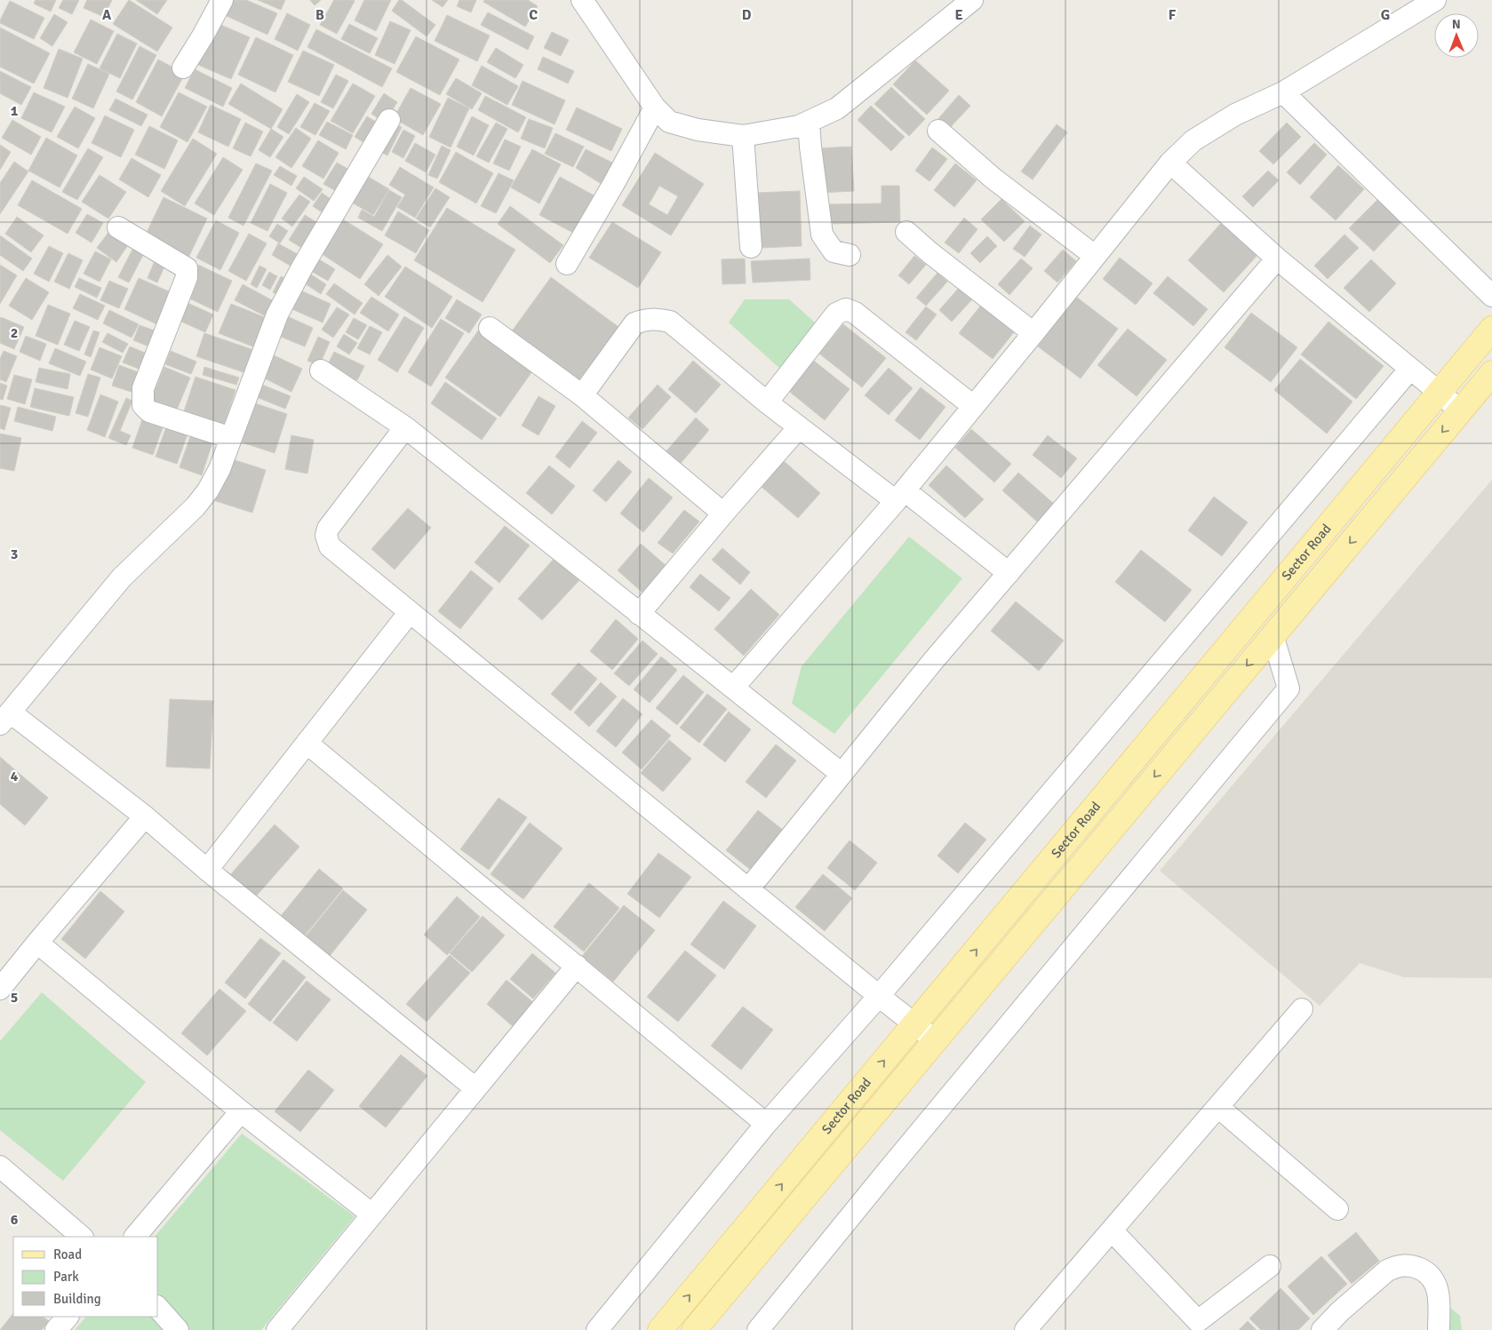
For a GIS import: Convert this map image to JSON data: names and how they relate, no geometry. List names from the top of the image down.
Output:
{
  "streets": {
    "main road": ["Sector Road"]
  },
  "legend": ["Road", "Park", "Building"],
  "north": "top",
  "grid": {
    "columns": [
      "A",
      "B",
      "C",
      "D",
      "E",
      "F",
      "G"
    ],
    "rows": [
      "1",
      "2",
      "3",
      "4",
      "5",
      "6"
    ]
  }
}
